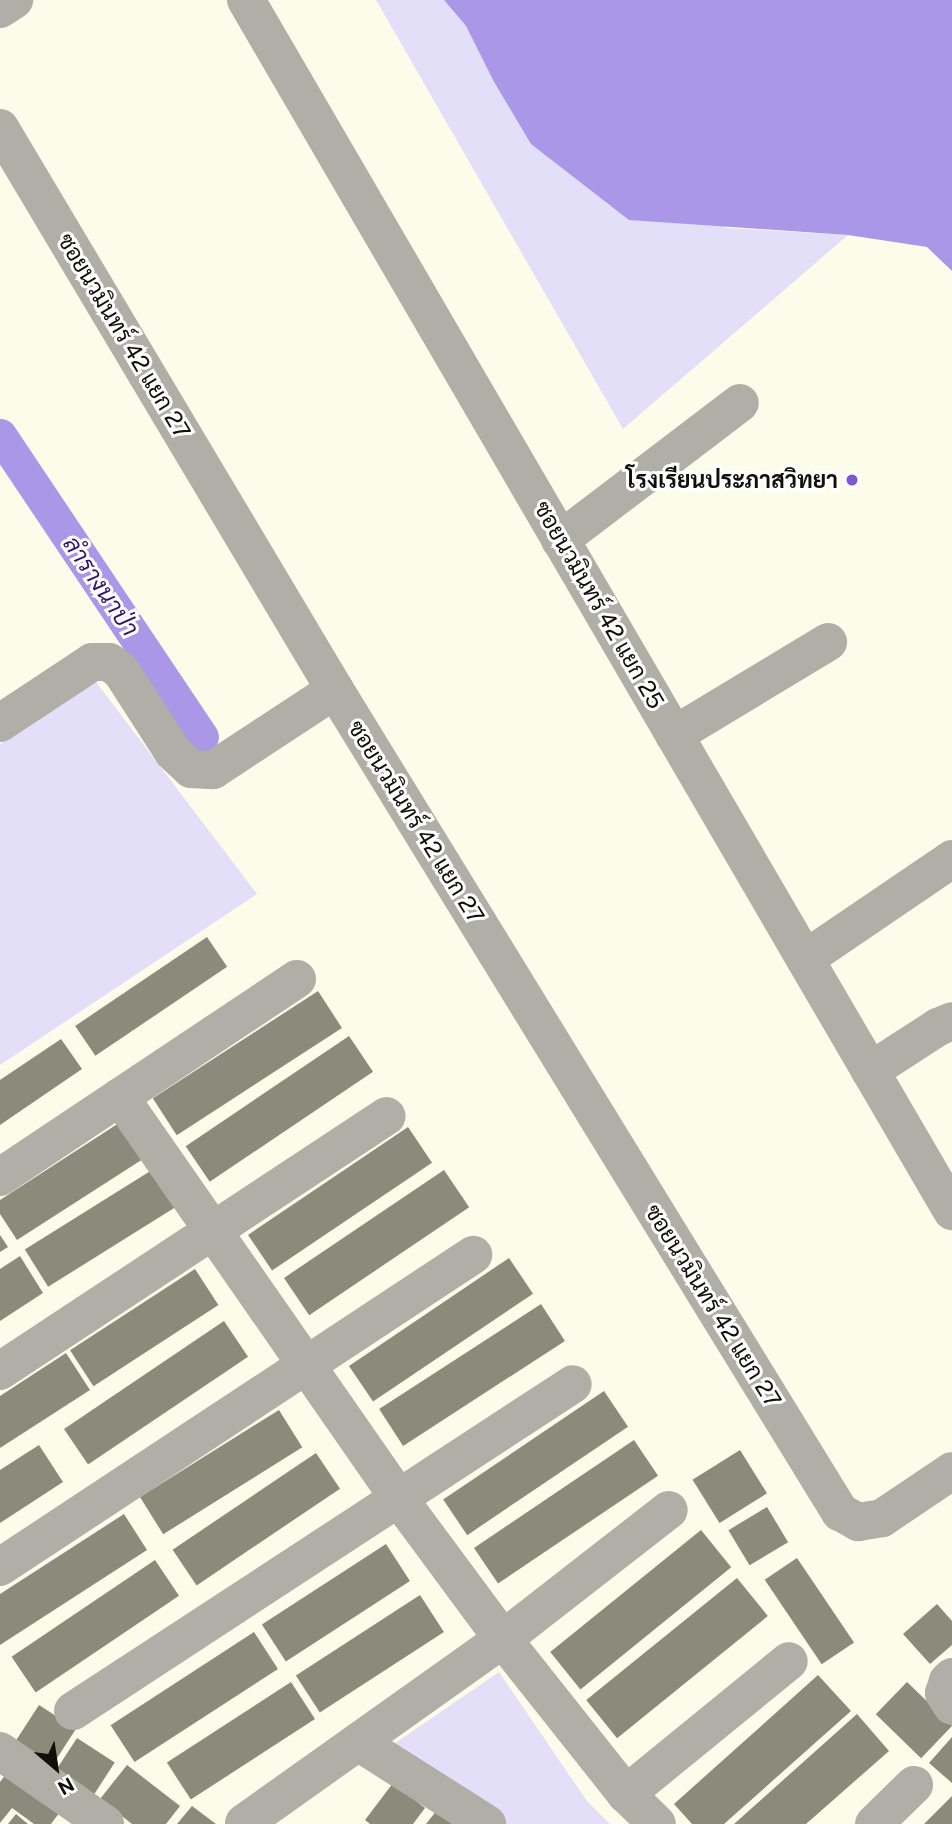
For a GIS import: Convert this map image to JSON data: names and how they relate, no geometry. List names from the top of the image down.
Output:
{
  "streets": {
    "street": ["ซอยนวมินทร์ 42 แยก 27", "ซอยนวมินทร์ 42 แยก 25"]
  },
  "water": ["ลำรางนาป่า"],
  "places": ["โรงเรียนประภาสวิทยา"],
  "north": "bottom right"
}
